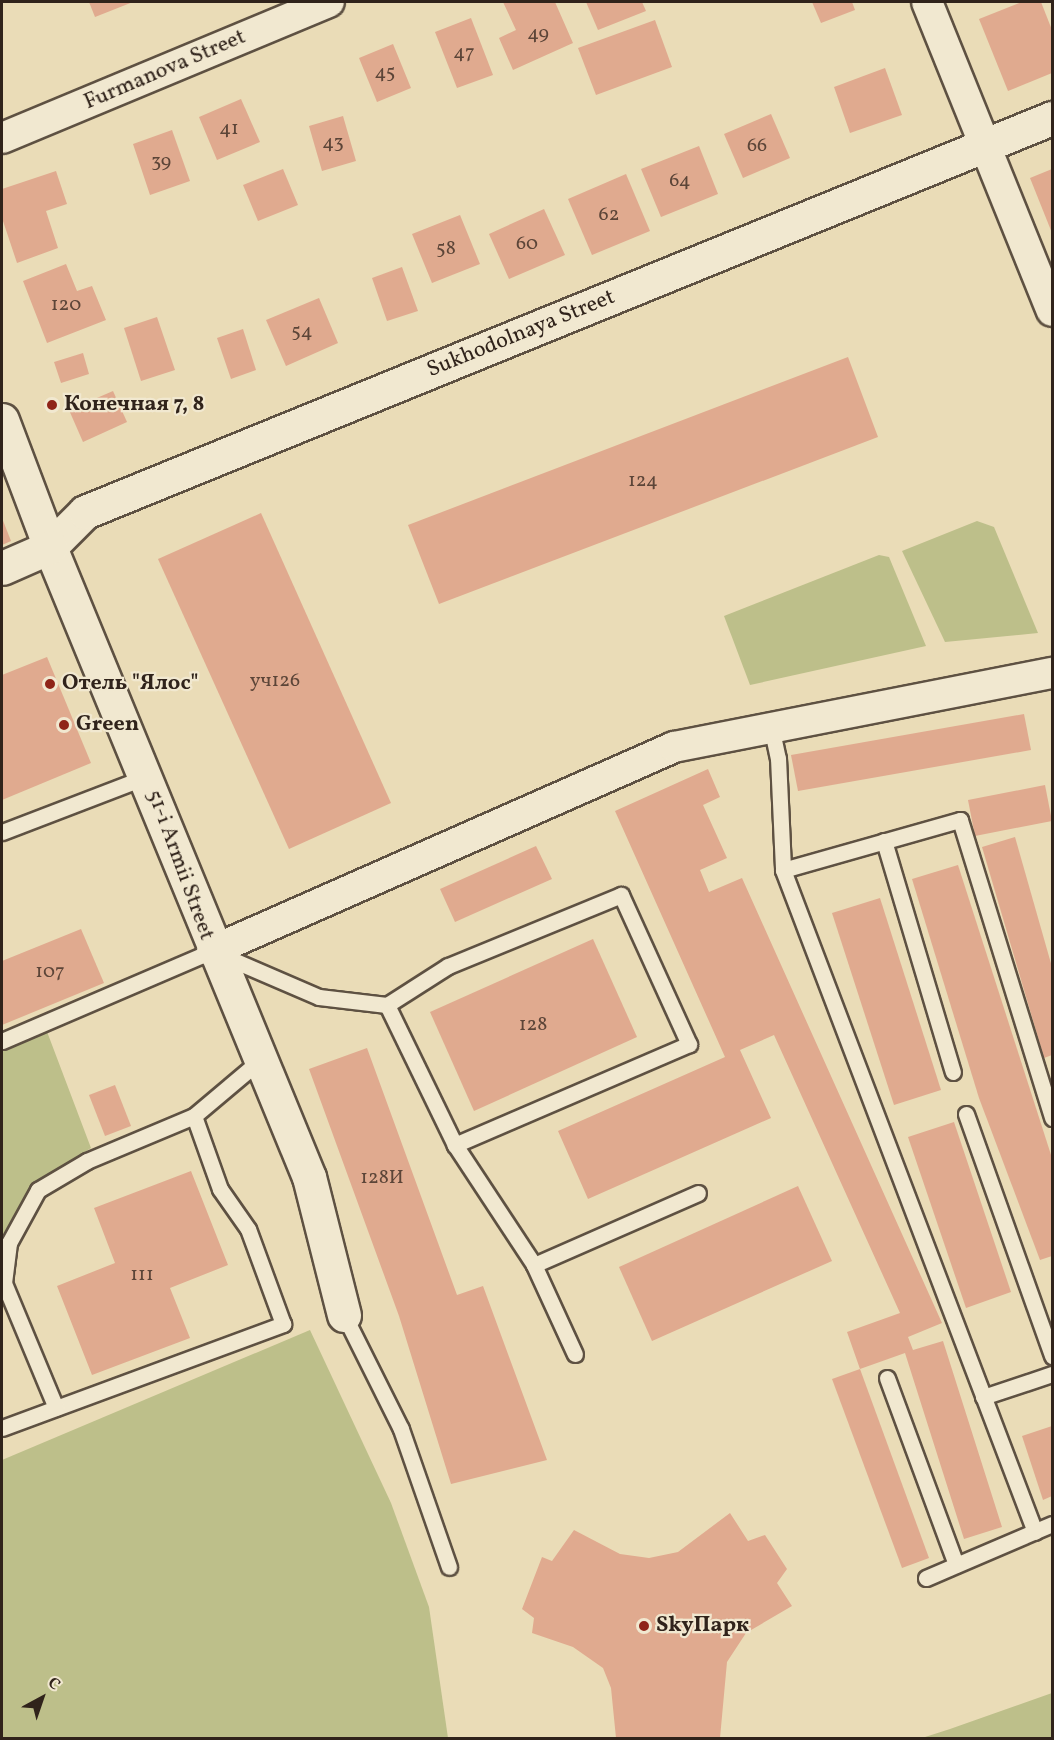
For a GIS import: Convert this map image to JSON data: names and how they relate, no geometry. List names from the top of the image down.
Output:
{
  "streets": {
    "street": ["Furmanova Street", "Sukhodolnaya Street", "51-i Armii Street"]
  },
  "crossings": [
    ["Sukhodolnaya Street", "51-i Armii Street"]
  ],
  "places": [
    "Конечная 7, 8",
    "Отель \"Ялос\"",
    "Green",
    "SkyПарк"
  ],
  "house_numbers": [
    "49",
    "47",
    "45",
    "41",
    "43",
    "66",
    "39",
    "64",
    "62",
    "60",
    "58",
    "120",
    "54",
    "124",
    "уч126",
    "107",
    "128",
    "128И",
    "111"
  ],
  "north": "top right"
}
